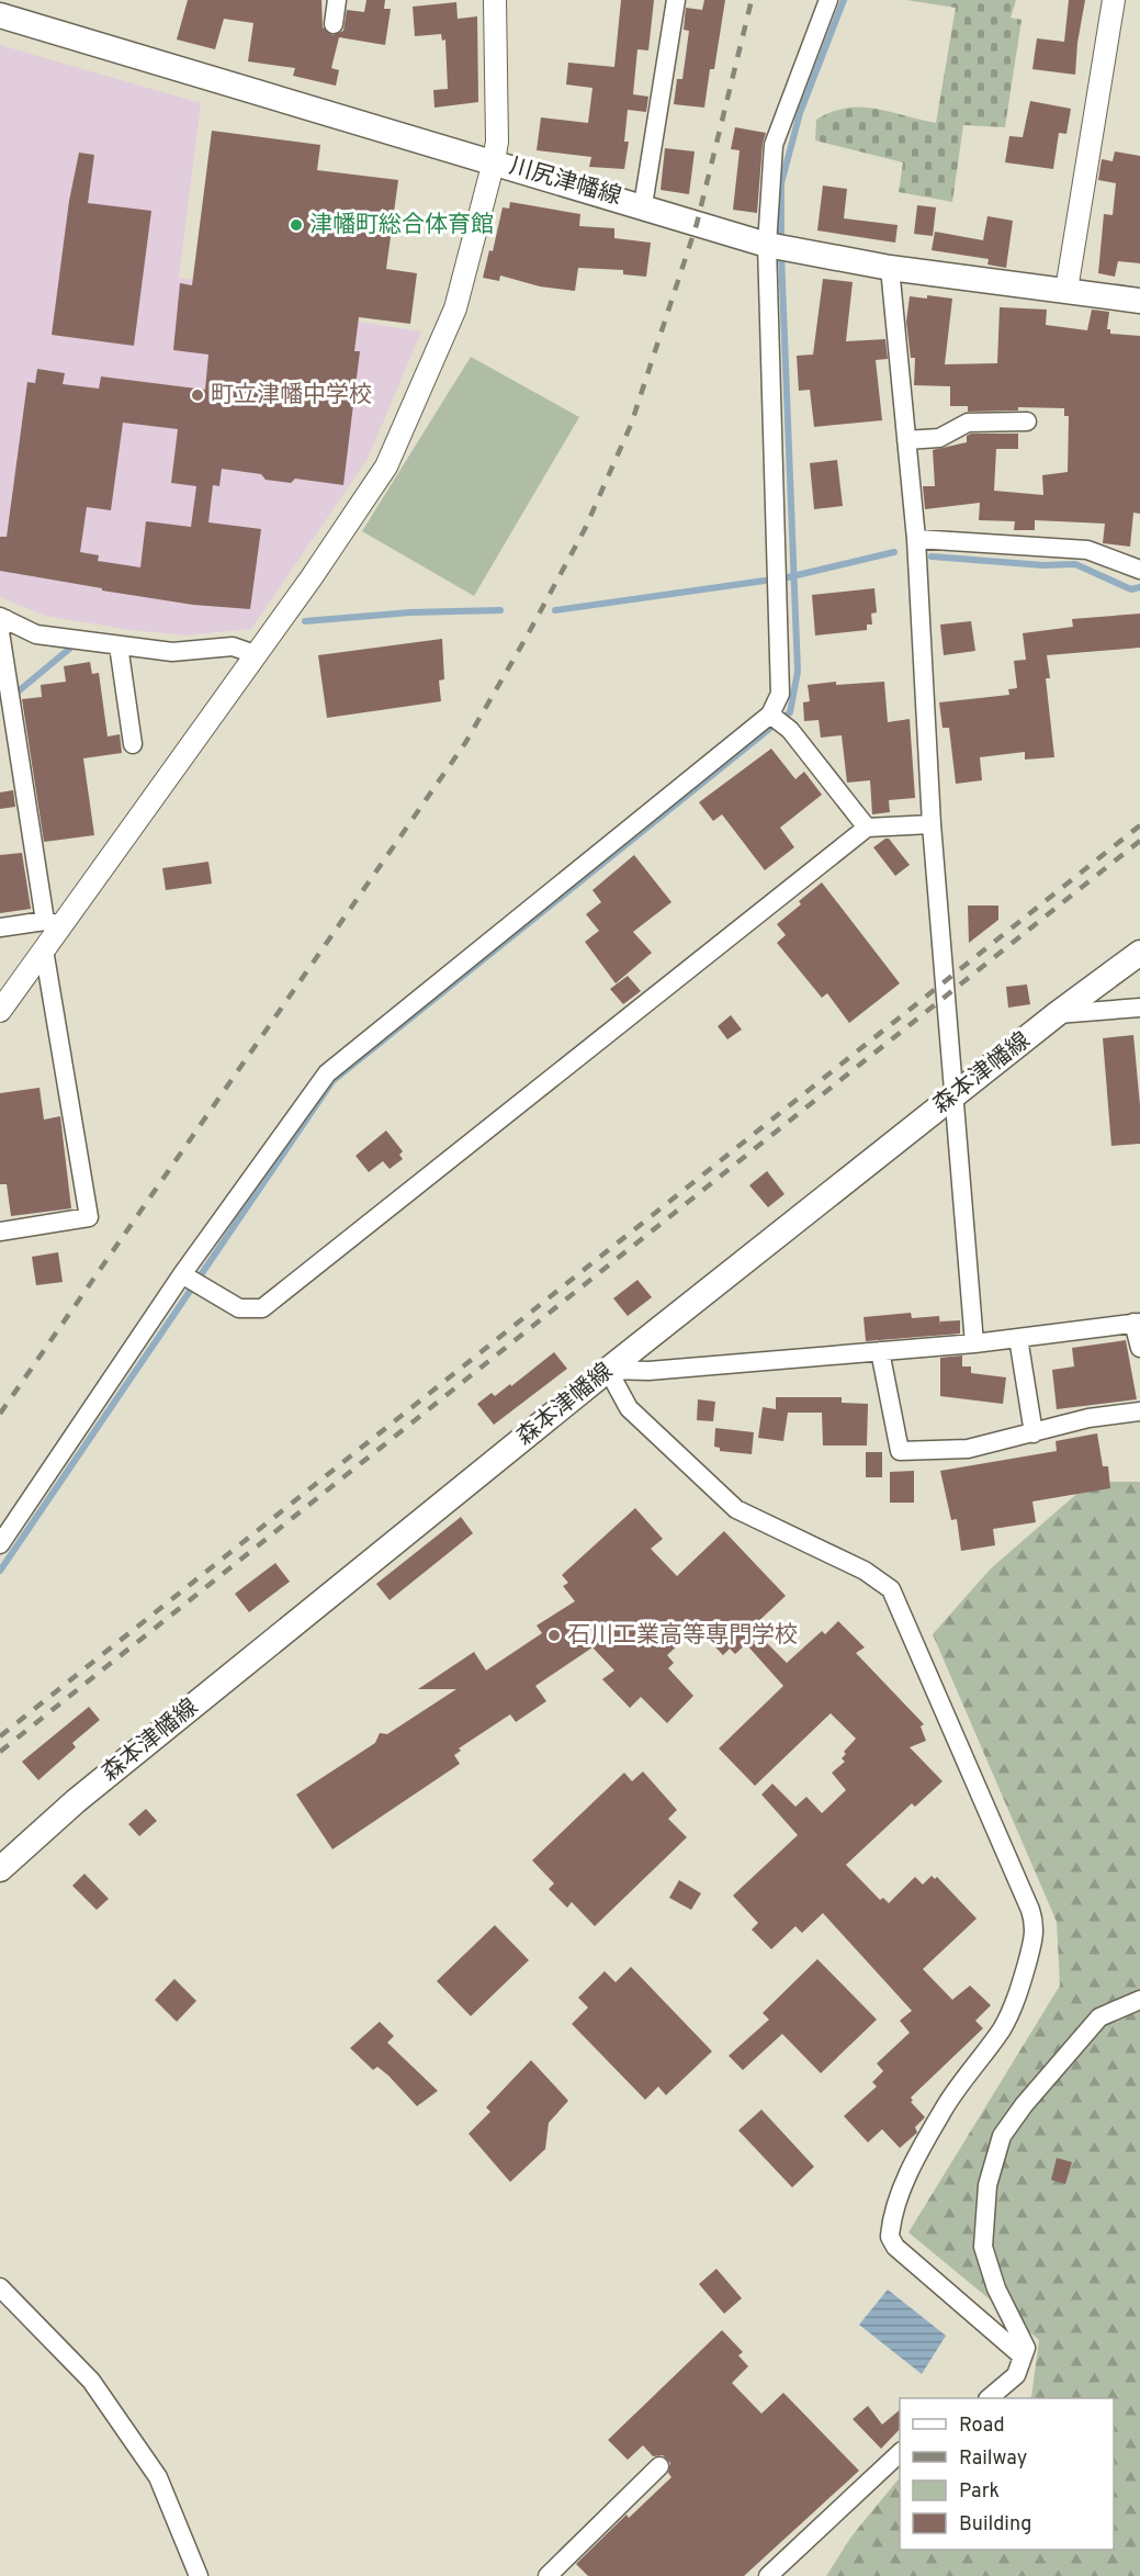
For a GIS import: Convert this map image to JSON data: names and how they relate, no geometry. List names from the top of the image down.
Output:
{
  "streets": {
    "main road": ["川尻津幡線", "森本津幡線"]
  },
  "places": ["津幡町総合体育館", "町立津幡中学校", "石川工業高等専門学校"],
  "legend": [
    "Road",
    "Railway",
    "Park",
    "Building"
  ]
}
